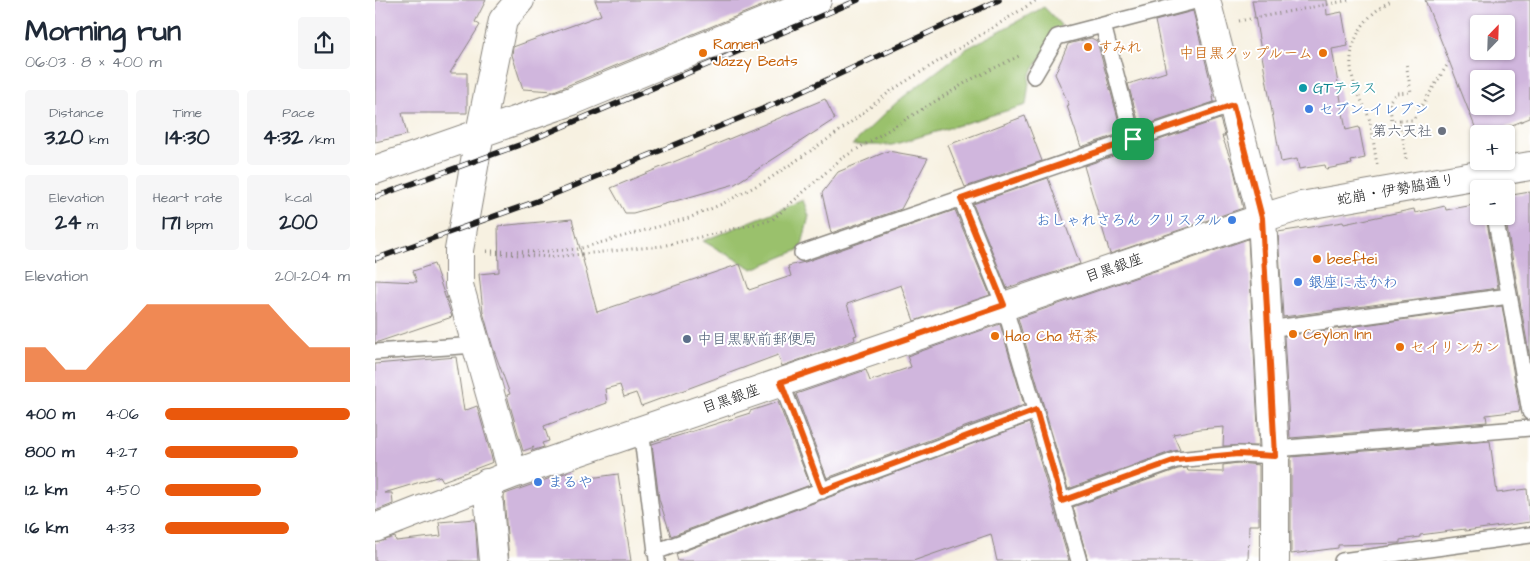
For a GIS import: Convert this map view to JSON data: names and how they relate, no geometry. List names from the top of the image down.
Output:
{
  "streets": {
    "street": ["蛇崩・伊勢脇通り", "目黒銀座"]
  },
  "crossings": [
    ["蛇崩・伊勢脇通り", "目黒銀座"]
  ],
  "places": [
    "すみれ",
    "Ramen Jazzy Beats",
    "中目黒タップルーム",
    "GTテラス",
    "セブン-イレブン",
    "第六天社",
    "おしゃれさろん クリスタル",
    "beeftei",
    "銀座に志かわ",
    "Ceylon Inn",
    "Hao Cha 好茶",
    "中目黒駅前郵便局",
    "セイリンカン",
    "まるや"
  ],
  "north": "top right",
  "page": {
    "heading": ["Morning run", "06:03 · 8 × 400 m"],
    "map_buttons": ["+", "−"],
    "stats": [
      ["Distance", "3.20 km"],
      ["Time", "14:30"],
      ["Pace", "4:32 /km"],
      ["Elevation", "24 m"],
      ["Heart rate", "171 bpm"],
      ["kcal", "200"]
    ],
    "chart": ["Elevation", "201–204 m"],
    "list": [
      {
        "name": "400 m",
        "note": "4:06"
      },
      {
        "name": "800 m",
        "note": "4:27"
      },
      {
        "name": "1.2 km",
        "note": "4:50"
      },
      {
        "name": "1.6 km",
        "note": "4:33"
      }
    ]
  }
}
